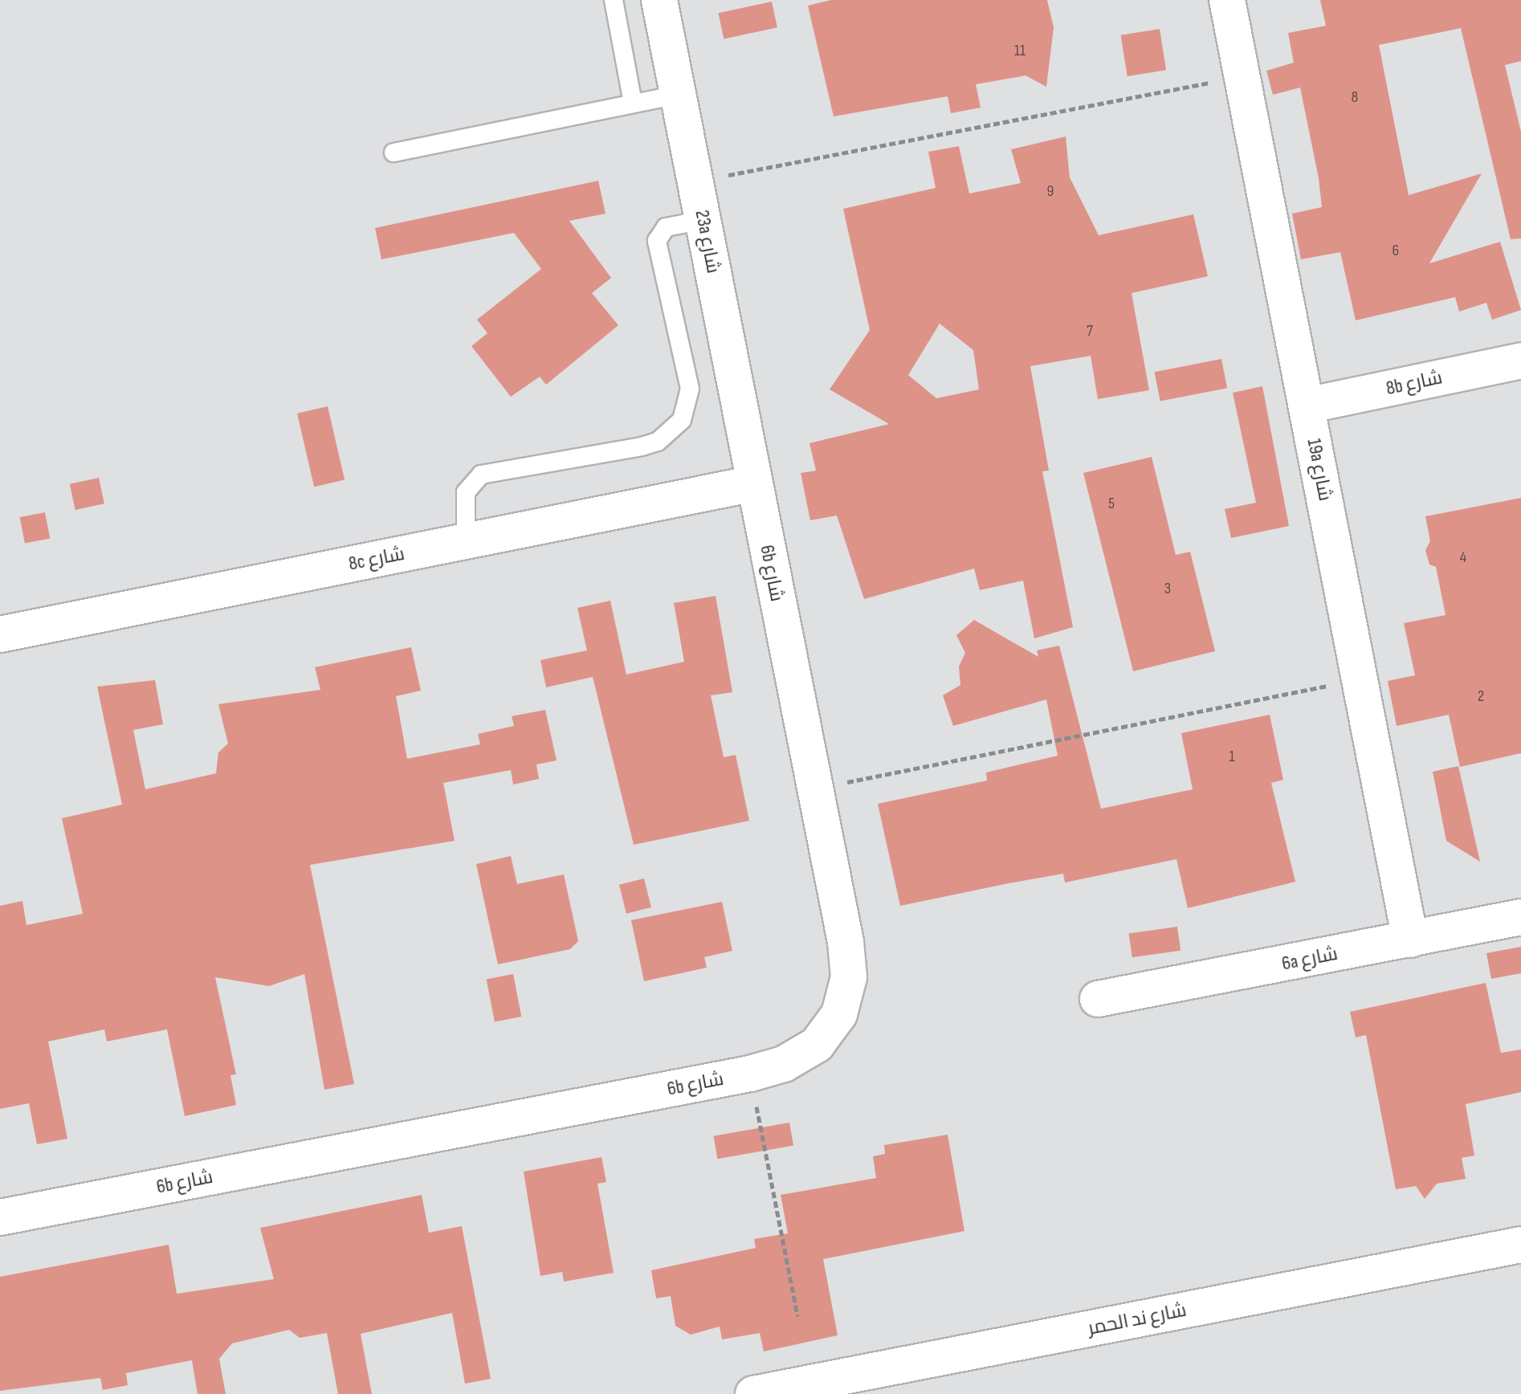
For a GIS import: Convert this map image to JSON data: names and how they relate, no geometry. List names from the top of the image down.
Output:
{
  "streets": {
    "street": [
      "23a شارع",
      "8b شارع",
      "19a شارع",
      "8c شارع",
      "6b شارع",
      "6a شارع",
      "شارع ند الحمر"
    ]
  },
  "crossings": [
    ["23a شارع", "8c شارع"],
    ["23a شارع", "6b شارع"],
    ["8b شارع", "19a شارع"],
    ["19a شارع", "6a شارع"],
    ["8c شارع", "6b شارع"]
  ],
  "house_numbers": [
    "11",
    "8",
    "9",
    "6",
    "7",
    "5",
    "4",
    "3",
    "2",
    "1"
  ]
}
